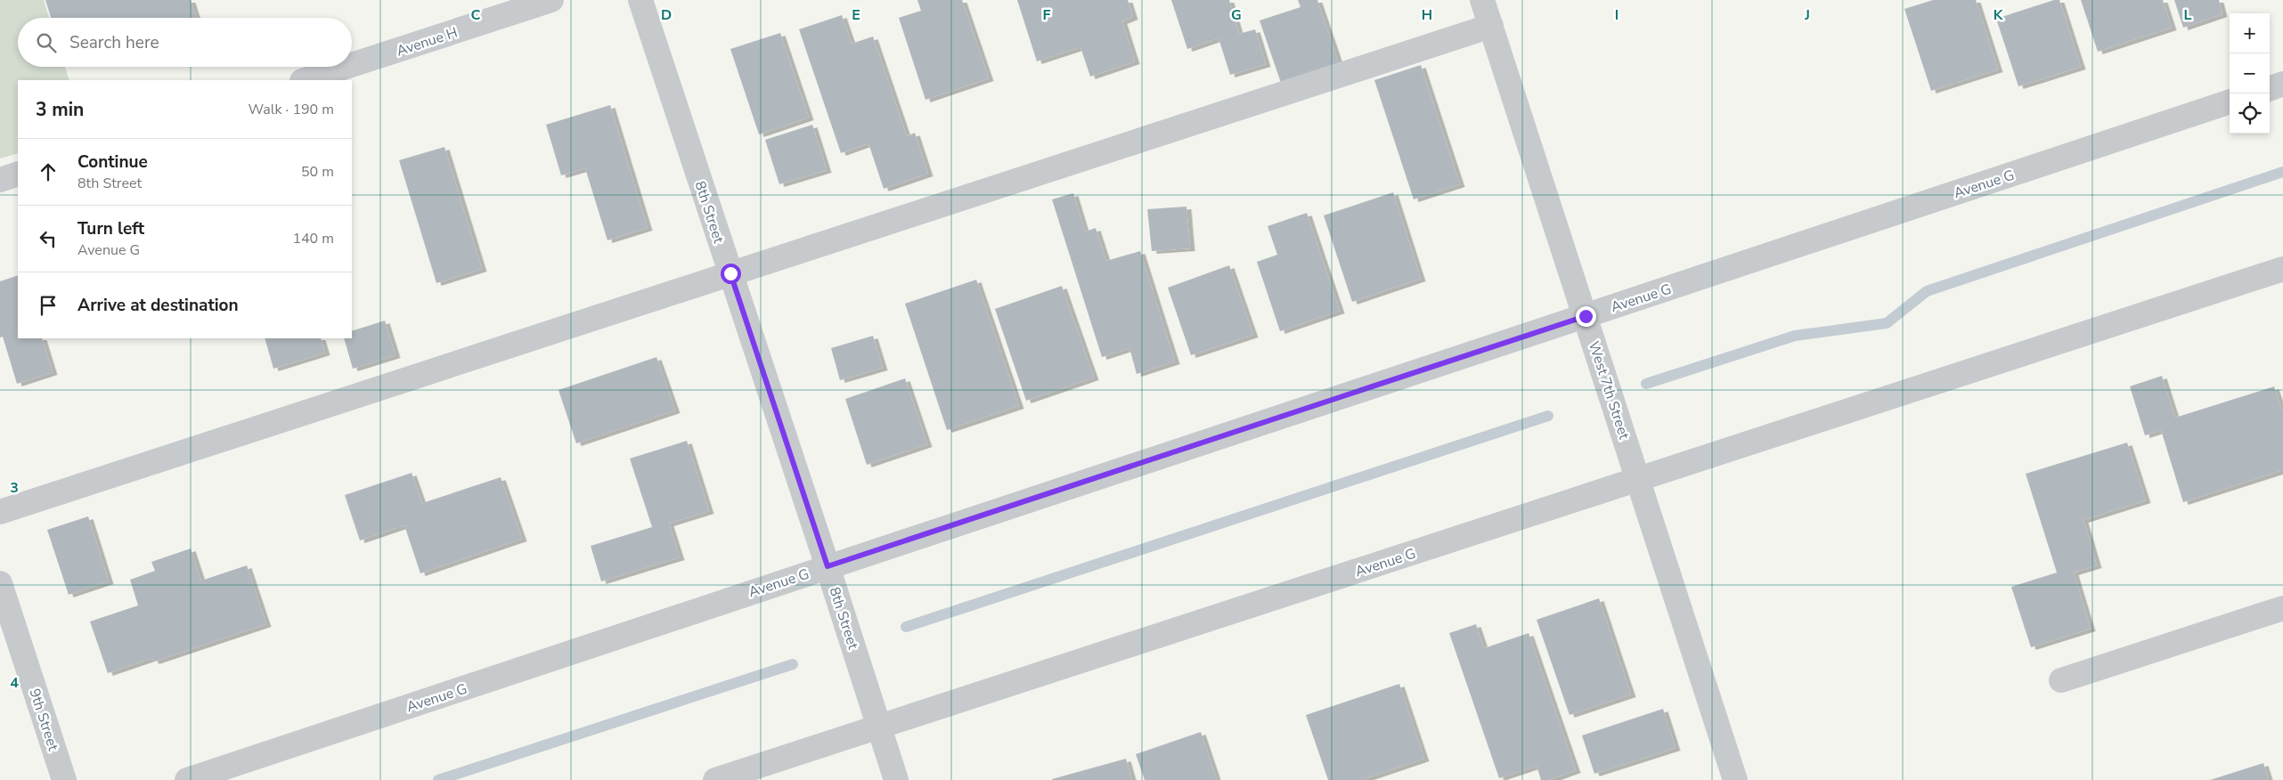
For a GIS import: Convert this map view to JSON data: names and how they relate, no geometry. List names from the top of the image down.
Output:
{
  "streets": {
    "street": [
      "Avenue H",
      "Avenue G",
      "8th Street",
      "West 7th Street",
      "9th Street"
    ]
  },
  "crossings": [
    ["Avenue G", "8th Street"],
    ["Avenue G", "West 7th Street"]
  ],
  "page": {
    "map_buttons": ["+", "−"],
    "search": "Search here",
    "heading": ["3 min", "Walk · 190 m"],
    "list": [
      ["Continue", "8th Street", "50 m"],
      ["Turn left", "Avenue G", "140 m"],
      "Arrive at destination"
    ]
  },
  "grid": {
    "columns": [
      "C",
      "D",
      "E",
      "F",
      "G",
      "H",
      "I",
      "J",
      "K",
      "L"
    ],
    "rows": ["3", "4"]
  }
}
